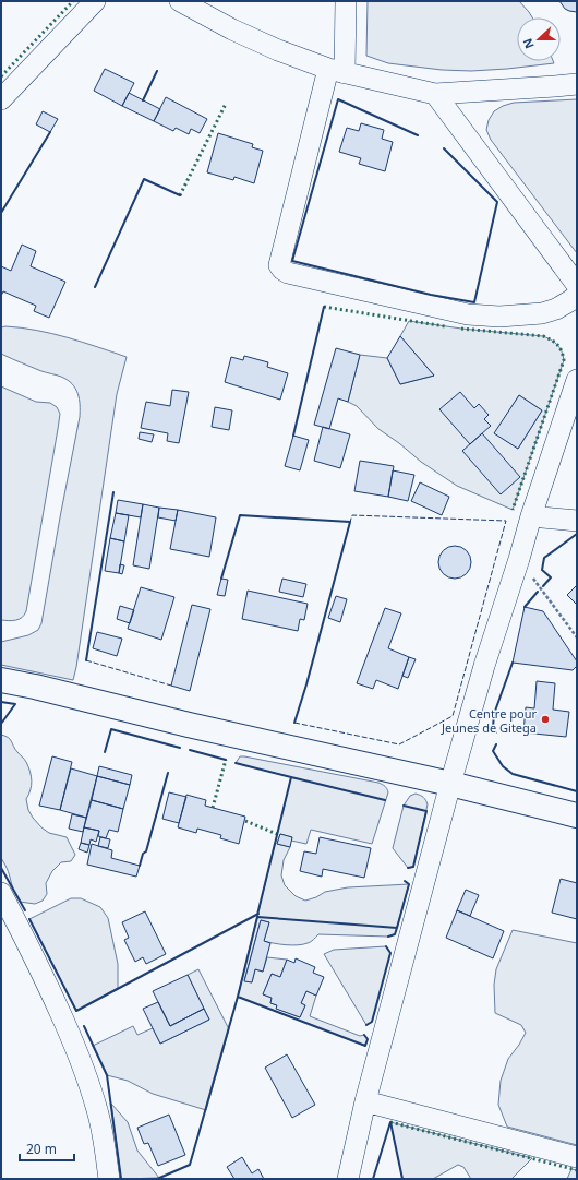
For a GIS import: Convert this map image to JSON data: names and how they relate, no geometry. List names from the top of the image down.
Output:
{
  "places": ["Centre pour Jeunes de Gitega"],
  "scale_bar": "20 m",
  "north": "left"
}
